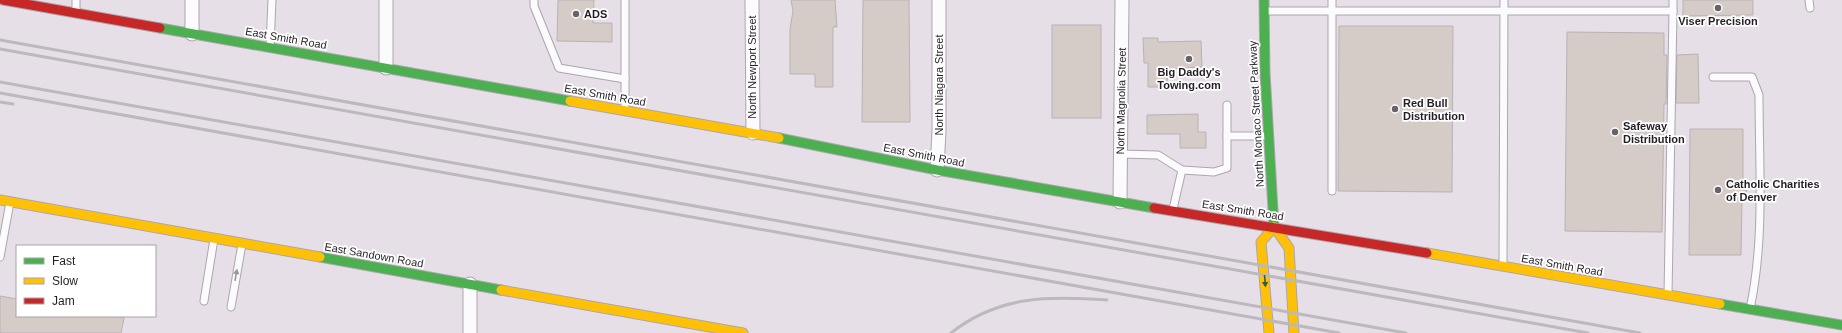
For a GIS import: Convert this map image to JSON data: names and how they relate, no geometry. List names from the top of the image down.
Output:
{
  "streets": {
    "street": [
      "East Smith Road",
      "North Newport Street",
      "North Niagara Street",
      "North Magnolia Street",
      "North Monaco Street Parkway",
      "East Sandown Road"
    ]
  },
  "crossings": [
    ["East Smith Road", "North Newport Street"],
    ["East Smith Road", "North Niagara Street"],
    ["East Smith Road", "North Magnolia Street"],
    ["East Smith Road", "North Monaco Street Parkway"]
  ],
  "places": [
    "Viser Precision",
    "ADS",
    "Big Daddy's Towing.com",
    "Red Bull Distribution",
    "Safeway Distribution",
    "Catholic Charities of Denver"
  ],
  "legend": ["Fast", "Slow", "Jam"]
}
